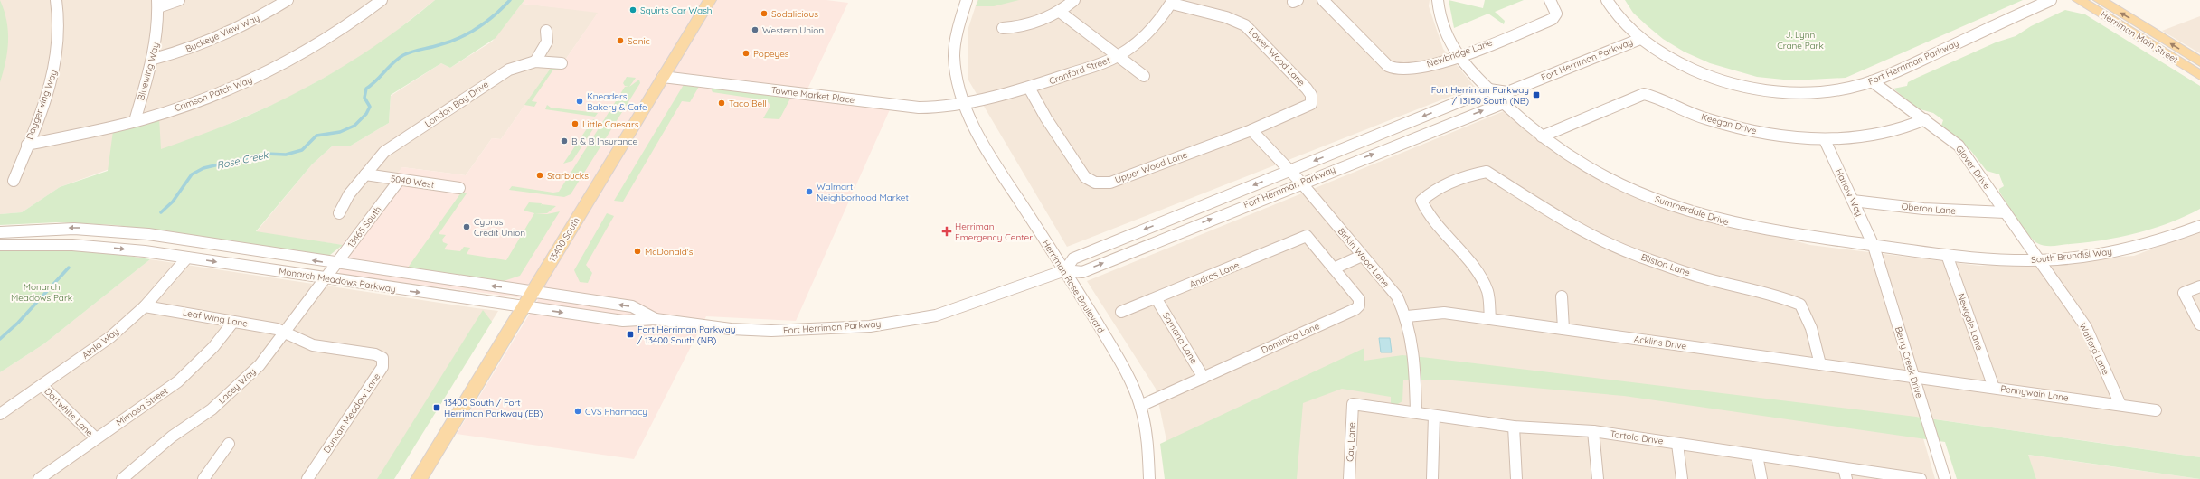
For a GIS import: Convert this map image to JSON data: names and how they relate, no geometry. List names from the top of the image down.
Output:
{
  "streets": {
    "main road": ["Herriman Main Street", "13400 South"],
    "street": [
      "Buckeye View Way",
      "Newbridge Lane",
      "Lower Wood Lane",
      "Fort Herriman Parkway",
      "Cranford Street",
      "Bluewing Way",
      "Crimson Patch Way",
      "Towne Market Place",
      "London Bay Drive",
      "Daggerwing Way",
      "Keegan Drive",
      "Upper Wood Lane",
      "Glover Drive",
      "5040 West",
      "Harlow Way",
      "Oberon Lane",
      "Summerdale Drive",
      "13465 South",
      "South Brundisi Way",
      "Birkin Wood Lane",
      "Bliston Lane",
      "Andros Lane",
      "Monarch Meadows Parkway",
      "Herriman Rose Boulevard",
      "Leaf Wing Lane",
      "Newgale Lane",
      "Samana Lane",
      "Dominica Lane",
      "Acklins Drive",
      "Atala Way",
      "Walford Lane",
      "Berry Creek Drive",
      "Lacey Way",
      "Pennywain Lane",
      "Mimosa Street",
      "Dartwhite Lane",
      "Duncan Meadow Lane",
      "Tortola Drive",
      "Cay Lane"
    ]
  },
  "crossings": [
    ["Buckeye View Way", "Bluewing Way"],
    ["Newbridge Lane", "Summerdale Drive"],
    ["Lower Wood Lane", "Cranford Street"],
    ["Lower Wood Lane", "Upper Wood Lane"],
    ["Fort Herriman Parkway", "Glover Drive"],
    ["Fort Herriman Parkway", "Summerdale Drive"],
    ["Fort Herriman Parkway", "13400 South"],
    ["Fort Herriman Parkway", "Birkin Wood Lane"],
    ["Fort Herriman Parkway", "Monarch Meadows Parkway"],
    ["Fort Herriman Parkway", "Herriman Rose Boulevard"],
    ["Cranford Street", "Towne Market Place"],
    ["Cranford Street", "Upper Wood Lane"],
    ["Cranford Street", "Herriman Rose Boulevard"],
    ["Bluewing Way", "Crimson Patch Way"],
    ["Crimson Patch Way", "Daggerwing Way"],
    ["Towne Market Place", "13400 South"],
    ["Towne Market Place", "Herriman Rose Boulevard"],
    ["London Bay Drive", "5040 West"],
    ["Keegan Drive", "Glover Drive"],
    ["Keegan Drive", "Harlow Way"],
    ["Keegan Drive", "Summerdale Drive"],
    ["Upper Wood Lane", "Birkin Wood Lane"],
    ["Glover Drive", "Oberon Lane"],
    ["Glover Drive", "South Brundisi Way"],
    ["Glover Drive", "Walford Lane"],
    ["5040 West", "13465 South"],
    ["Harlow Way", "Oberon Lane"],
    ["Harlow Way", "Summerdale Drive"],
    ["Harlow Way", "South Brundisi Way"],
    ["Harlow Way", "Berry Creek Drive"],
    ["Summerdale Drive", "South Brundisi Way"],
    ["Summerdale Drive", "Berry Creek Drive"],
    ["13465 South", "Monarch Meadows Parkway"],
    ["13465 South", "Lacey Way"],
    ["13400 South", "Monarch Meadows Parkway"],
    ["South Brundisi Way", "Newgale Lane"],
    ["South Brundisi Way", "Walford Lane"],
    ["South Brundisi Way", "Berry Creek Drive"],
    ["Birkin Wood Lane", "Acklins Drive"],
    ["Birkin Wood Lane", "Tortola Drive"],
    ["Bliston Lane", "Acklins Drive"],
    ["Andros Lane", "Samana Lane"],
    ["Andros Lane", "Dominica Lane"],
    ["Monarch Meadows Parkway", "Atala Way"],
    ["Monarch Meadows Parkway", "Lacey Way"],
    ["Herriman Rose Boulevard", "Dominica Lane"],
    ["Leaf Wing Lane", "Atala Way"],
    ["Leaf Wing Lane", "Lacey Way"],
    ["Leaf Wing Lane", "Mimosa Street"],
    ["Leaf Wing Lane", "Duncan Meadow Lane"],
    ["Newgale Lane", "Pennywain Lane"],
    ["Samana Lane", "Dominica Lane"],
    ["Acklins Drive", "Berry Creek Drive"],
    ["Acklins Drive", "Pennywain Lane"],
    ["Atala Way", "Dartwhite Lane"],
    ["Walford Lane", "Pennywain Lane"],
    ["Berry Creek Drive", "Pennywain Lane"],
    ["Lacey Way", "Duncan Meadow Lane"],
    ["Mimosa Street", "Dartwhite Lane"],
    ["Tortola Drive", "Cay Lane"]
  ],
  "water": ["Rose Creek"],
  "parks": ["J. Lynn Crane Park", "Monarch Meadows Park"],
  "places": {
    "other": [
      "Squirts Car Wash",
      "Sodalicious",
      "Western Union",
      "Sonic",
      "Popeyes",
      "Kneaders Bakery & Cafe",
      "Taco Bell",
      "Little Caesars",
      "B & B Insurance",
      "Starbucks",
      "Walmart Neighborhood Market",
      "Cyprus Credit Union",
      "McDonald's",
      "CVS Pharmacy"
    ],
    "transit": ["Fort Herriman Parkway / 13150 South (NB)", "Fort Herriman Parkway / 13400 South (NB)", "13400 South / Fort Herriman Parkway (EB)"],
    "health": ["Herriman Emergency Center"]
  }
}
